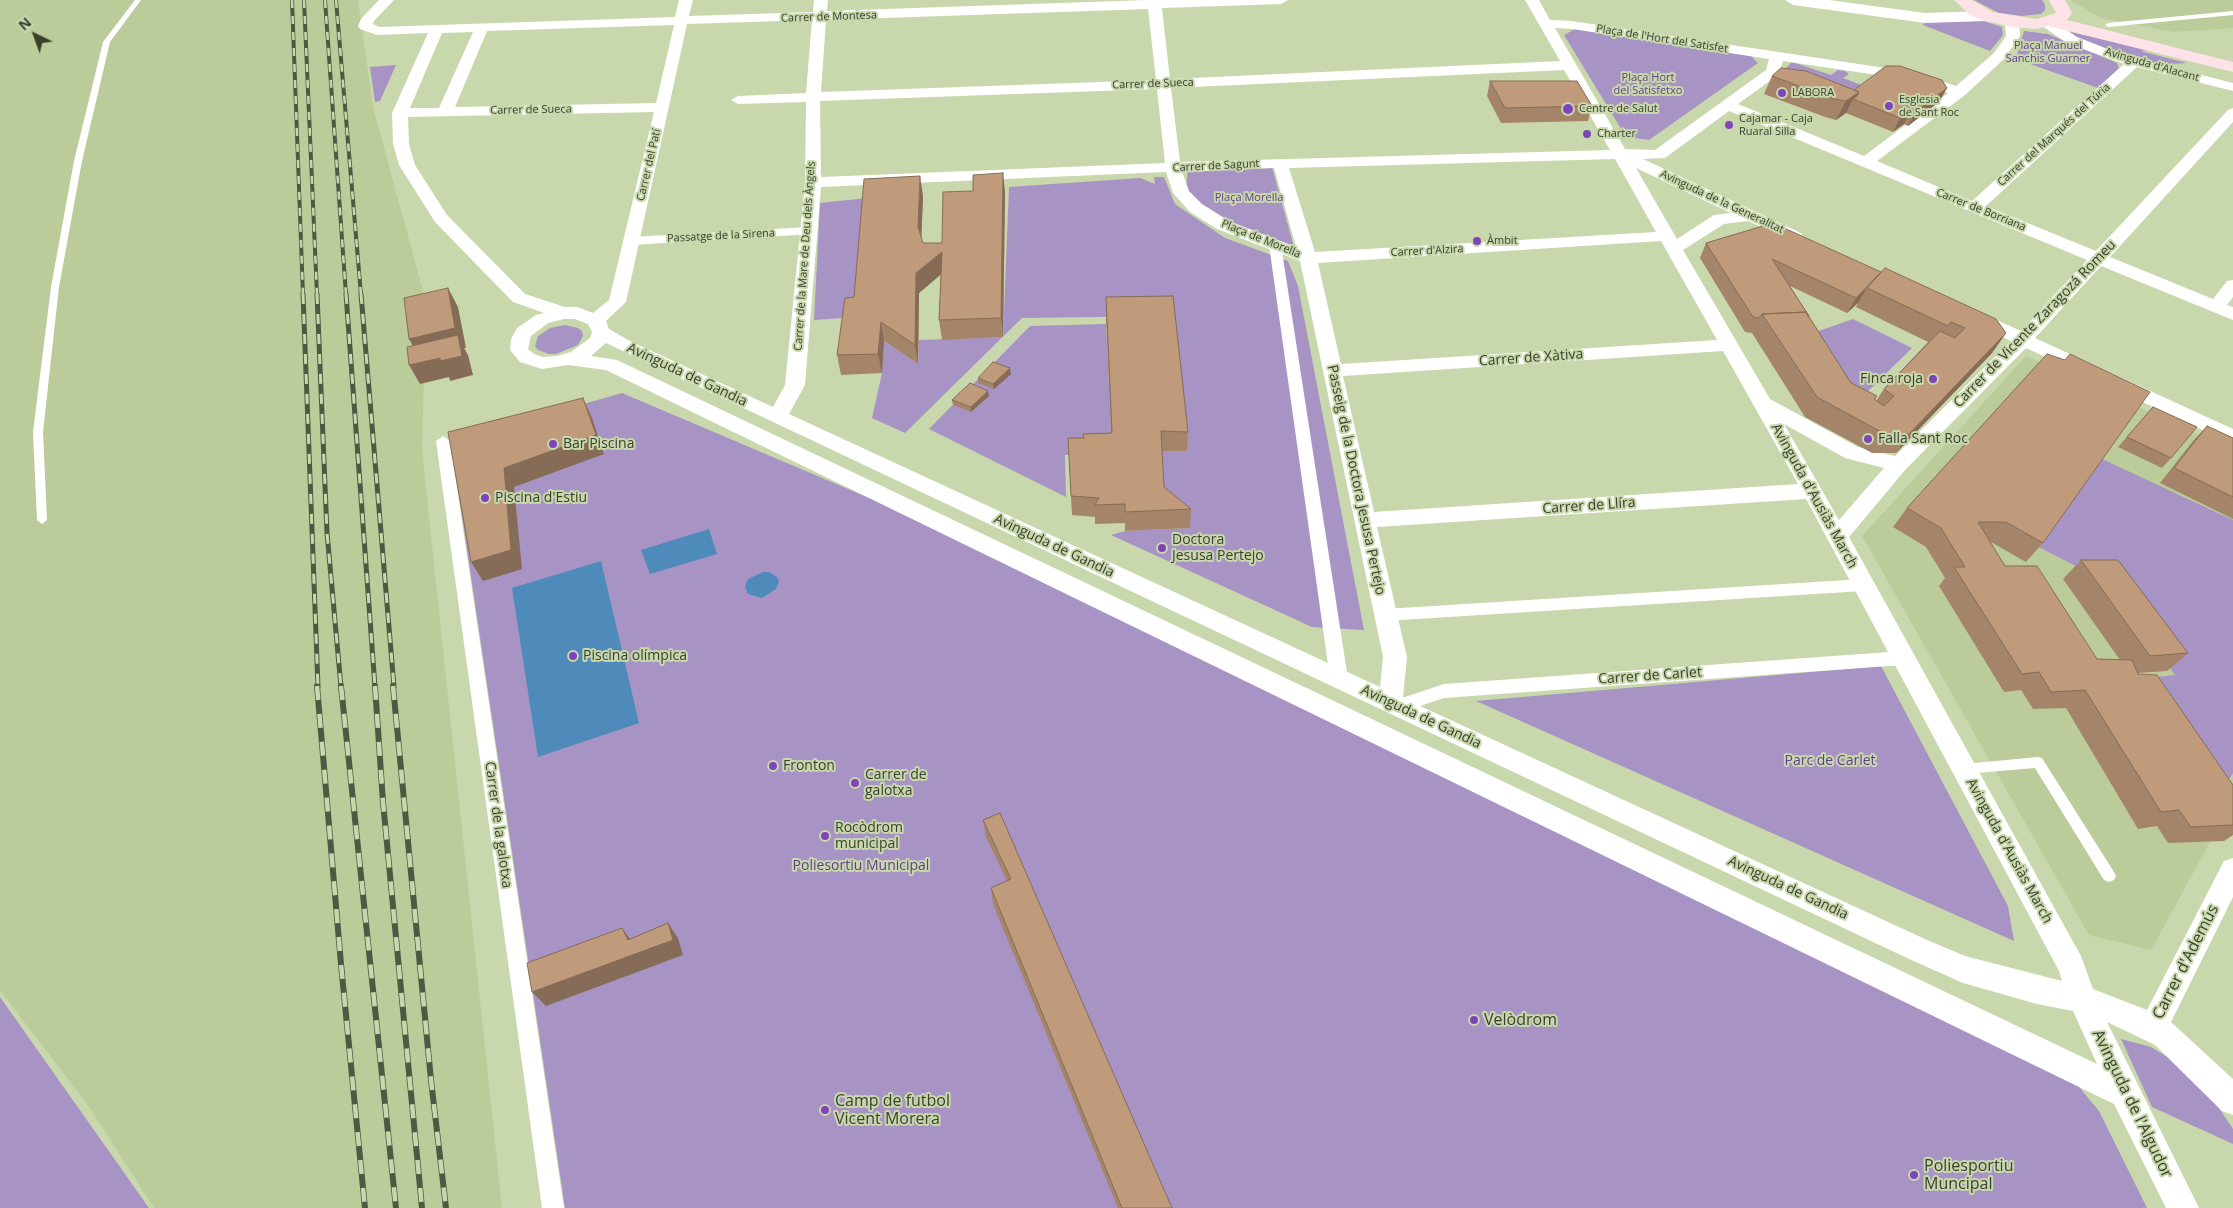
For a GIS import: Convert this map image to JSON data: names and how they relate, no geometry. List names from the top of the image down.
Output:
{
  "streets": {
    "main road": ["Avinguda d'Alacant"],
    "street": [
      "Carrer de Montesa",
      "Plaça de l'Hort del Satisfet",
      "Carrer de Sueca",
      "Carrer del Marqués del Túria",
      "Carrer del Patí",
      "Carrer de Sagunt",
      "Avinguda de la Generalitat",
      "Carrer de Borriana",
      "Passatge de la Sirena",
      "Plaça de Morella",
      "Carrer d'Alzira",
      "Carrer de la Mare de Deu dels Àngels",
      "Carrer de Vicente Zaragozá Romeu",
      "Carrer de Xàtiva",
      "Avinguda de Gandia",
      "Passeig de la Doctora Jesusa Pertejo",
      "Avinguda d'Ausiàs March",
      "Carrer de Llíra",
      "Carrer de Carlet",
      "Carrer de la galotxa",
      "Carrer d'Ademús",
      "Avinguda de l'Algudor"
    ]
  },
  "crossings": [
    ["Carrer de Montesa", "Carrer del Patí"],
    ["Carrer de Montesa", "Plaça de Morella"],
    ["Carrer de Montesa", "Carrer de la Mare de Deu dels Àngels"],
    ["Plaça de l'Hort del Satisfet", "Avinguda d'Ausiàs March"],
    ["Avinguda d'Alacant", "Carrer del Marqués del Túria"],
    ["Carrer de Sueca", "Carrer del Patí"],
    ["Carrer de Sueca", "Plaça de Morella"],
    ["Carrer de Sueca", "Carrer de la Mare de Deu dels Àngels"],
    ["Carrer de Sueca", "Avinguda d'Ausiàs March"],
    ["Carrer del Marqués del Túria", "Carrer de Borriana"],
    ["Carrer del Patí", "Passatge de la Sirena"],
    ["Carrer del Patí", "Avinguda de Gandia"],
    ["Carrer de Sagunt", "Avinguda de la Generalitat"],
    ["Carrer de Sagunt", "Plaça de Morella"],
    ["Carrer de Sagunt", "Carrer de la Mare de Deu dels Àngels"],
    ["Carrer de Sagunt", "Avinguda d'Ausiàs March"],
    ["Avinguda de la Generalitat", "Avinguda d'Ausiàs March"],
    ["Carrer de Borriana", "Carrer de Vicente Zaragozá Romeu"],
    ["Passatge de la Sirena", "Carrer de la Mare de Deu dels Àngels"],
    ["Plaça de Morella", "Carrer d'Alzira"],
    ["Plaça de Morella", "Passeig de la Doctora Jesusa Pertejo"],
    ["Carrer d'Alzira", "Passeig de la Doctora Jesusa Pertejo"],
    ["Carrer d'Alzira", "Avinguda d'Ausiàs March"],
    ["Carrer de la Mare de Deu dels Àngels", "Avinguda de Gandia"],
    ["Carrer de Vicente Zaragozá Romeu", "Avinguda d'Ausiàs March"],
    ["Carrer de Xàtiva", "Passeig de la Doctora Jesusa Pertejo"],
    ["Carrer de Xàtiva", "Avinguda d'Ausiàs March"],
    ["Avinguda de Gandia", "Passeig de la Doctora Jesusa Pertejo"],
    ["Avinguda de Gandia", "Avinguda d'Ausiàs March"],
    ["Avinguda de Gandia", "Carrer de Carlet"],
    ["Avinguda de Gandia", "Carrer d'Ademús"],
    ["Avinguda de Gandia", "Avinguda de l'Algudor"],
    ["Passeig de la Doctora Jesusa Pertejo", "Carrer de Llíra"],
    ["Passeig de la Doctora Jesusa Pertejo", "Carrer de Carlet"],
    ["Avinguda d'Ausiàs March", "Carrer de Llíra"],
    ["Avinguda d'Ausiàs March", "Carrer de Carlet"],
    ["Avinguda d'Ausiàs March", "Avinguda de l'Algudor"]
  ],
  "parks": [
    "Plaça Manuel Sanchis Guarner",
    "Plaça Hort del Satisfetxo",
    "Plaça Morella",
    "Parc de Carlet",
    "Poliesortiu Municipal"
  ],
  "places": [
    "LABORA",
    "Esglesia de Sant Roc",
    "Centre de Salut",
    "Cajamar - Caja Ruaral Silla",
    "Charter",
    "Àmbit",
    "Finca roja",
    "Falla Sant Roc",
    "Bar Piscina",
    "Piscina d'Estiu",
    "Doctora Jesusa Pertejo",
    "Piscina olímpica",
    "Fronton",
    "Carrer de galotxa",
    "Rocòdrom municipal",
    "Velòdrom",
    "Camp de futbol Vicent Morera",
    "Poliesportiu Muncipal"
  ],
  "north": "top left"
}
